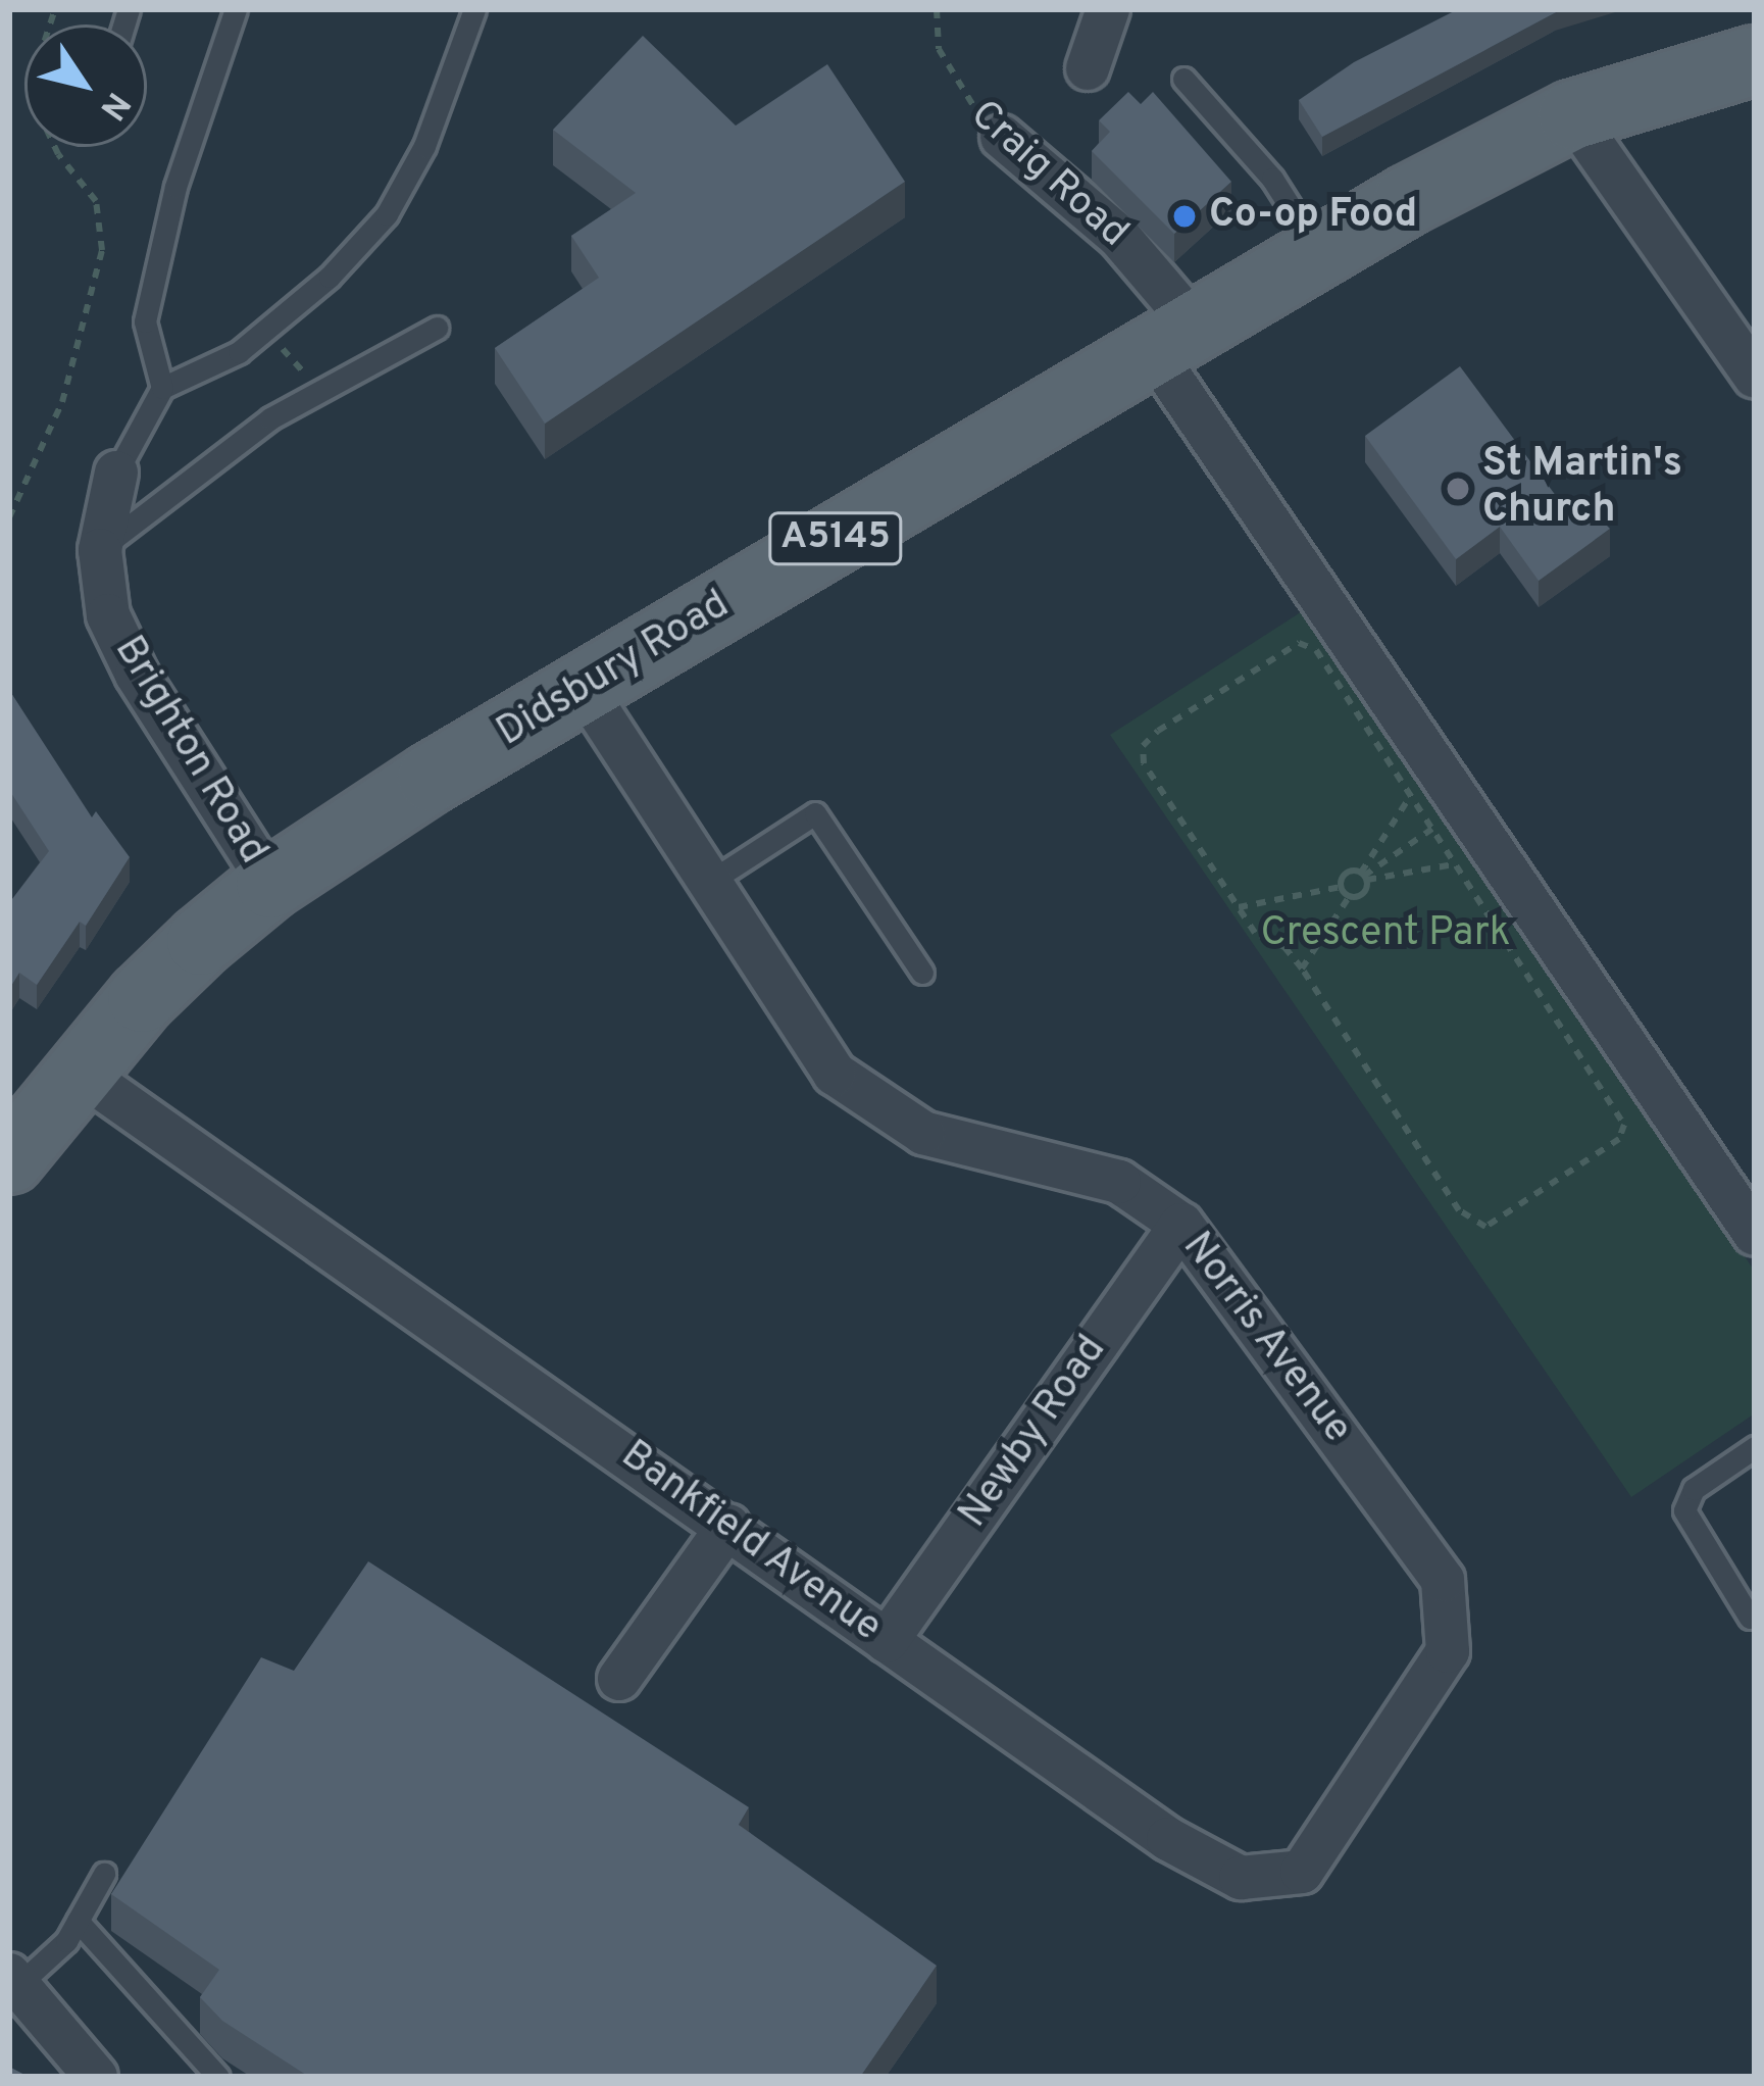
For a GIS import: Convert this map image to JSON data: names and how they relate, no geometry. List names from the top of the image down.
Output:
{
  "streets": {
    "main road": ["A5145", "Didsbury Road"],
    "street": [
      "Craig Road",
      "Brighton Road",
      "Norris Avenue",
      "Newby Road",
      "Bankfield Avenue"
    ]
  },
  "crossings": [
    ["Craig Road", "Didsbury Road"],
    ["Didsbury Road", "Brighton Road"],
    ["Didsbury Road", "Norris Avenue"],
    ["Didsbury Road", "Bankfield Avenue"],
    ["Norris Avenue", "Newby Road"],
    ["Norris Avenue", "Bankfield Avenue"],
    ["Newby Road", "Bankfield Avenue"]
  ],
  "parks": ["Crescent Park"],
  "places": ["Co-op Food", "St Martin's Church"],
  "north": "bottom right"
}
